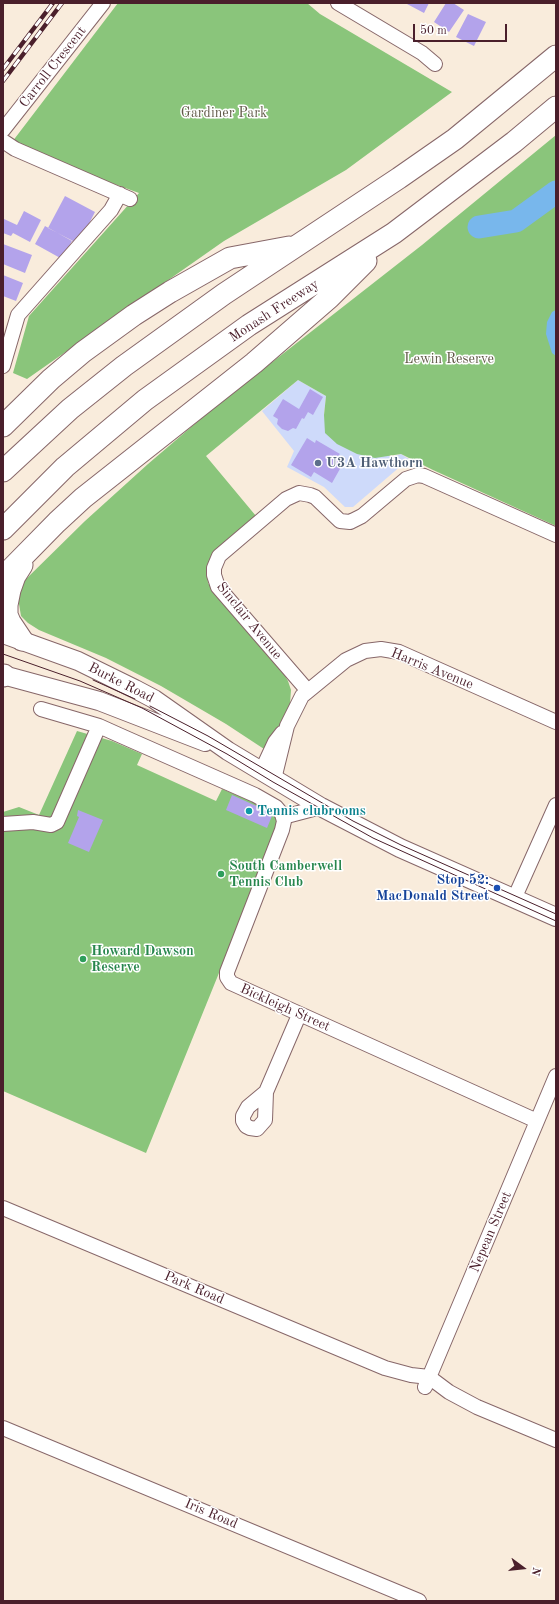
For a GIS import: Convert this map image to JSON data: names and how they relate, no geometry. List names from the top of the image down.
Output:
{
  "streets": {
    "highway": ["Monash Freeway"],
    "main road": ["Burke Road"],
    "street": [
      "Carroll Crescent",
      "Sinclair Avenue",
      "Harris Avenue",
      "Bickleigh Street",
      "Nepean Street",
      "Park Road",
      "Iris Road"
    ]
  },
  "crossings": [
    ["Sinclair Avenue", "Harris Avenue"],
    ["Harris Avenue", "Burke Road"],
    ["Bickleigh Street", "Nepean Street"],
    ["Nepean Street", "Park Road"]
  ],
  "parks": ["Gardiner Park", "Lewin Reserve"],
  "places": [
    "U3A Hawthorn",
    "Tennis clubrooms",
    "South Camberwell Tennis Club",
    "Stop 52: MacDonald Street",
    "Howard Dawson Reserve"
  ],
  "scale_bar": "50 m",
  "north": "right"
}
